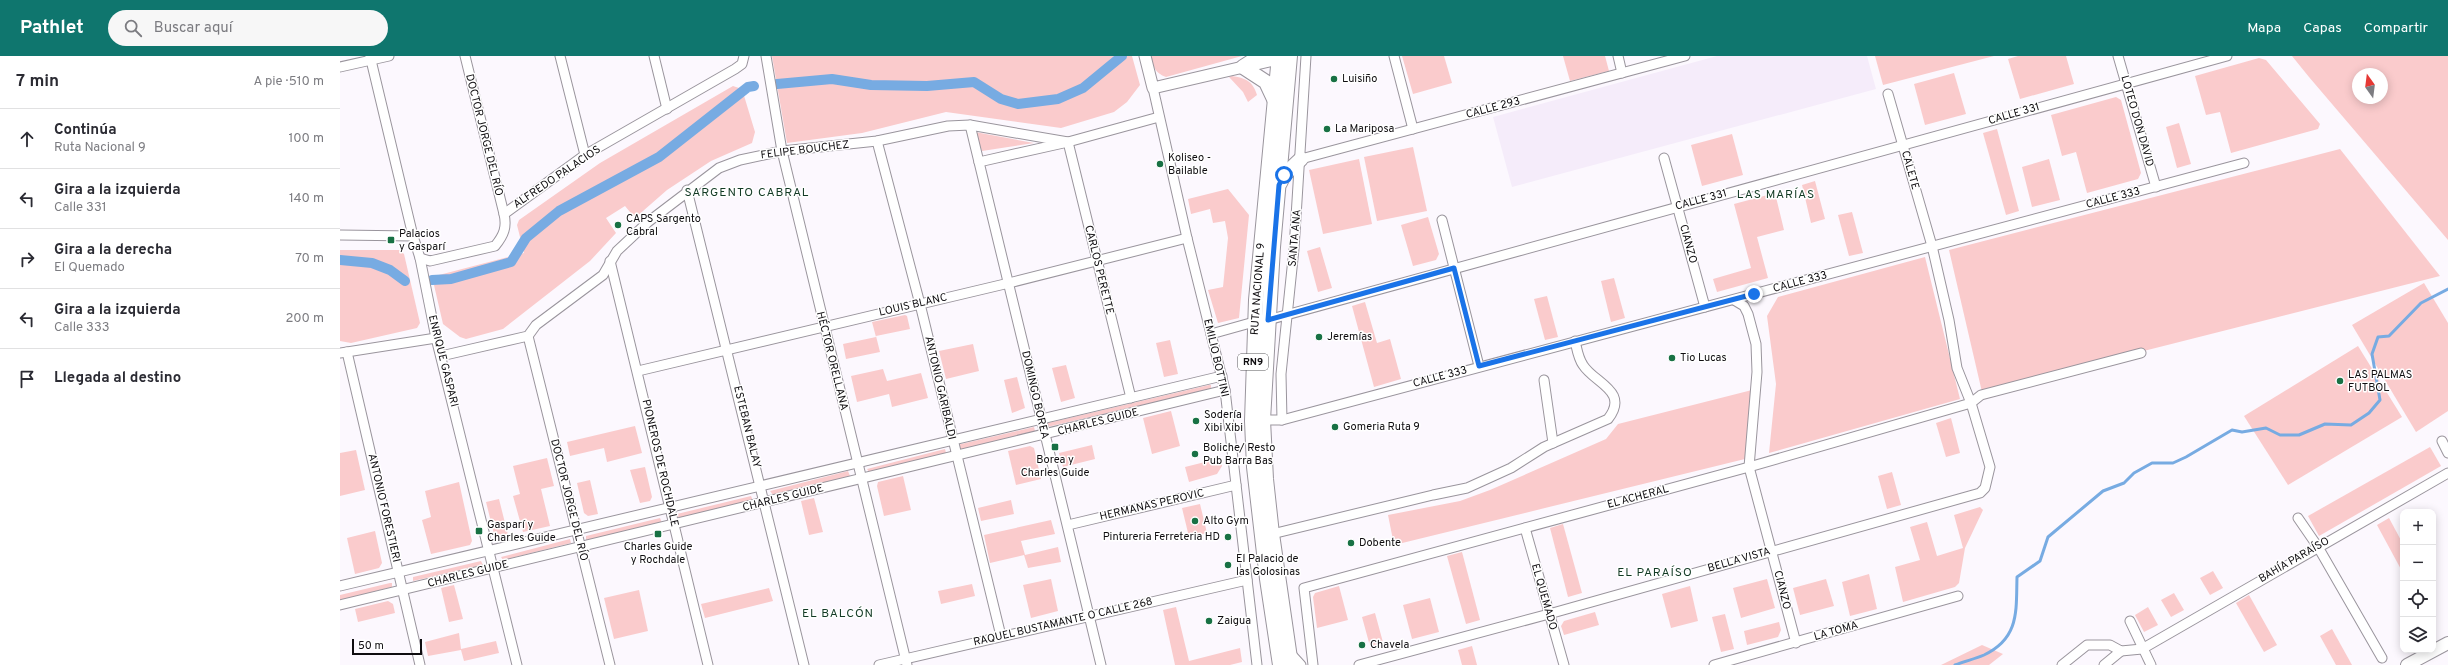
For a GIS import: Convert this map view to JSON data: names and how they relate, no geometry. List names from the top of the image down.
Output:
{
  "streets": {
    "main road": ["RUTA NACIONAL 9", "RN9"],
    "street": [
      "CALLE 293",
      "CALLE 331",
      "LOTEO DON DAVID",
      "DOCTOR JORGE DEL RÍO",
      "FELIPE BOUCHEZ",
      "CALETE",
      "ALFREDO PALACIOS",
      "CALLE 333",
      "SANTA ANA",
      "CIANZO",
      "CARLOS PERETTE",
      "LOUIS BLANC",
      "EMILIO BOTTINI",
      "ENRIQUE GASPARI",
      "HÉCTOR ORELLANA",
      "ANTONIO GARIBALDI",
      "DOMINGO BOREA",
      "CHARLES GUIDE",
      "ESTEBAN BALAY",
      "PIONEROS DE ROCHDALE",
      "EL ACHERAL",
      "HERMANAS PEROVIC",
      "ANTONIO FORESTIERI",
      "BELLA VISTA",
      "BAHÍA PARAÍSO",
      "EL QUEMADO",
      "RAQUEL BUSTAMANTE O CALLE 268",
      "LA TOMA"
    ]
  },
  "crossings": [
    ["CALLE 293", "SANTA ANA"],
    ["CALLE 331", "LOTEO DON DAVID"],
    ["CALLE 331", "CALETE"],
    ["CALLE 331", "SANTA ANA"],
    ["CALLE 331", "CIANZO"],
    ["CALLE 331", "RUTA NACIONAL 9"],
    ["CALLE 331", "EMILIO BOTTINI"],
    ["LOTEO DON DAVID", "CALLE 333"],
    ["DOCTOR JORGE DEL RÍO", "FELIPE BOUCHEZ"],
    ["DOCTOR JORGE DEL RÍO", "ALFREDO PALACIOS"],
    ["DOCTOR JORGE DEL RÍO", "CHARLES GUIDE"],
    ["FELIPE BOUCHEZ", "CARLOS PERETTE"],
    ["FELIPE BOUCHEZ", "EMILIO BOTTINI"],
    ["FELIPE BOUCHEZ", "HÉCTOR ORELLANA"],
    ["FELIPE BOUCHEZ", "ANTONIO GARIBALDI"],
    ["FELIPE BOUCHEZ", "DOMINGO BOREA"],
    ["FELIPE BOUCHEZ", "ESTEBAN BALAY"],
    ["FELIPE BOUCHEZ", "PIONEROS DE ROCHDALE"],
    ["CALETE", "CALLE 333"],
    ["CALETE", "EL ACHERAL"],
    ["CALETE", "BELLA VISTA"],
    ["ALFREDO PALACIOS", "ENRIQUE GASPARI"],
    ["CALLE 333", "SANTA ANA"],
    ["CALLE 333", "CIANZO"],
    ["CALLE 333", "RUTA NACIONAL 9"],
    ["CIANZO", "EL ACHERAL"],
    ["CIANZO", "BELLA VISTA"],
    ["CIANZO", "LA TOMA"],
    ["CARLOS PERETTE", "LOUIS BLANC"],
    ["CARLOS PERETTE", "CHARLES GUIDE"],
    ["LOUIS BLANC", "EMILIO BOTTINI"],
    ["LOUIS BLANC", "HÉCTOR ORELLANA"],
    ["LOUIS BLANC", "ANTONIO GARIBALDI"],
    ["LOUIS BLANC", "DOMINGO BOREA"],
    ["LOUIS BLANC", "ESTEBAN BALAY"],
    ["LOUIS BLANC", "PIONEROS DE ROCHDALE"],
    ["EMILIO BOTTINI", "CHARLES GUIDE"],
    ["EMILIO BOTTINI", "HERMANAS PEROVIC"],
    ["EMILIO BOTTINI", "RAQUEL BUSTAMANTE O CALLE 268"],
    ["ENRIQUE GASPARI", "CHARLES GUIDE"],
    ["HÉCTOR ORELLANA", "CHARLES GUIDE"],
    ["HÉCTOR ORELLANA", "RAQUEL BUSTAMANTE O CALLE 268"],
    ["ANTONIO GARIBALDI", "CHARLES GUIDE"],
    ["ANTONIO GARIBALDI", "RAQUEL BUSTAMANTE O CALLE 268"],
    ["DOMINGO BOREA", "CHARLES GUIDE"],
    ["DOMINGO BOREA", "HERMANAS PEROVIC"],
    ["DOMINGO BOREA", "RAQUEL BUSTAMANTE O CALLE 268"],
    ["CHARLES GUIDE", "ESTEBAN BALAY"],
    ["CHARLES GUIDE", "PIONEROS DE ROCHDALE"],
    ["CHARLES GUIDE", "ANTONIO FORESTIERI"],
    ["EL ACHERAL", "BELLA VISTA"],
    ["EL ACHERAL", "EL QUEMADO"],
    ["BELLA VISTA", "EL QUEMADO"]
  ],
  "districts": [
    "SARGENTO CABRAL",
    "LAS MARÍAS",
    "EL PARAÍSO",
    "EL BALCÓN"
  ],
  "places": {
    "other": [
      "Luisiño",
      "La Mariposa",
      "Koliseo - Bailable",
      "CAPS Sargento Cabral",
      "Jeremías",
      "Tio Lucas",
      "LAS PALMAS FUTBOL",
      "Sodería Xibi Xibi",
      "Gomeria Ruta 9",
      "Boliche/ Resto Pub Barra Bas",
      "Alto Gym",
      "Pintureria Ferreteria HD",
      "Dobente",
      "El Palacio de las Golosinas",
      "Zaigua",
      "Chavela"
    ],
    "transit": [
      "Palacios y Gasparí",
      "Borea y Charles Guide",
      "Gasparí y Charles Guide",
      "Charles Guide y Rochdale"
    ]
  },
  "scale_bar": "50 m",
  "north": "top",
  "page": {
    "header": "Pathlet",
    "search": "Buscar aquí",
    "nav": ["Mapa", "Capas", "Compartir"],
    "heading": ["7 min", "A pie · 510 m"],
    "list": [
      ["Continúa", "Ruta Nacional 9", "100 m"],
      ["Gira a la izquierda", "Calle 331", "140 m"],
      ["Gira a la derecha", "El Quemado", "70 m"],
      ["Gira a la izquierda", "Calle 333", "200 m"],
      "Llegada al destino"
    ],
    "map_buttons": ["+", "−"],
    "scale": "50 m"
  }
}
